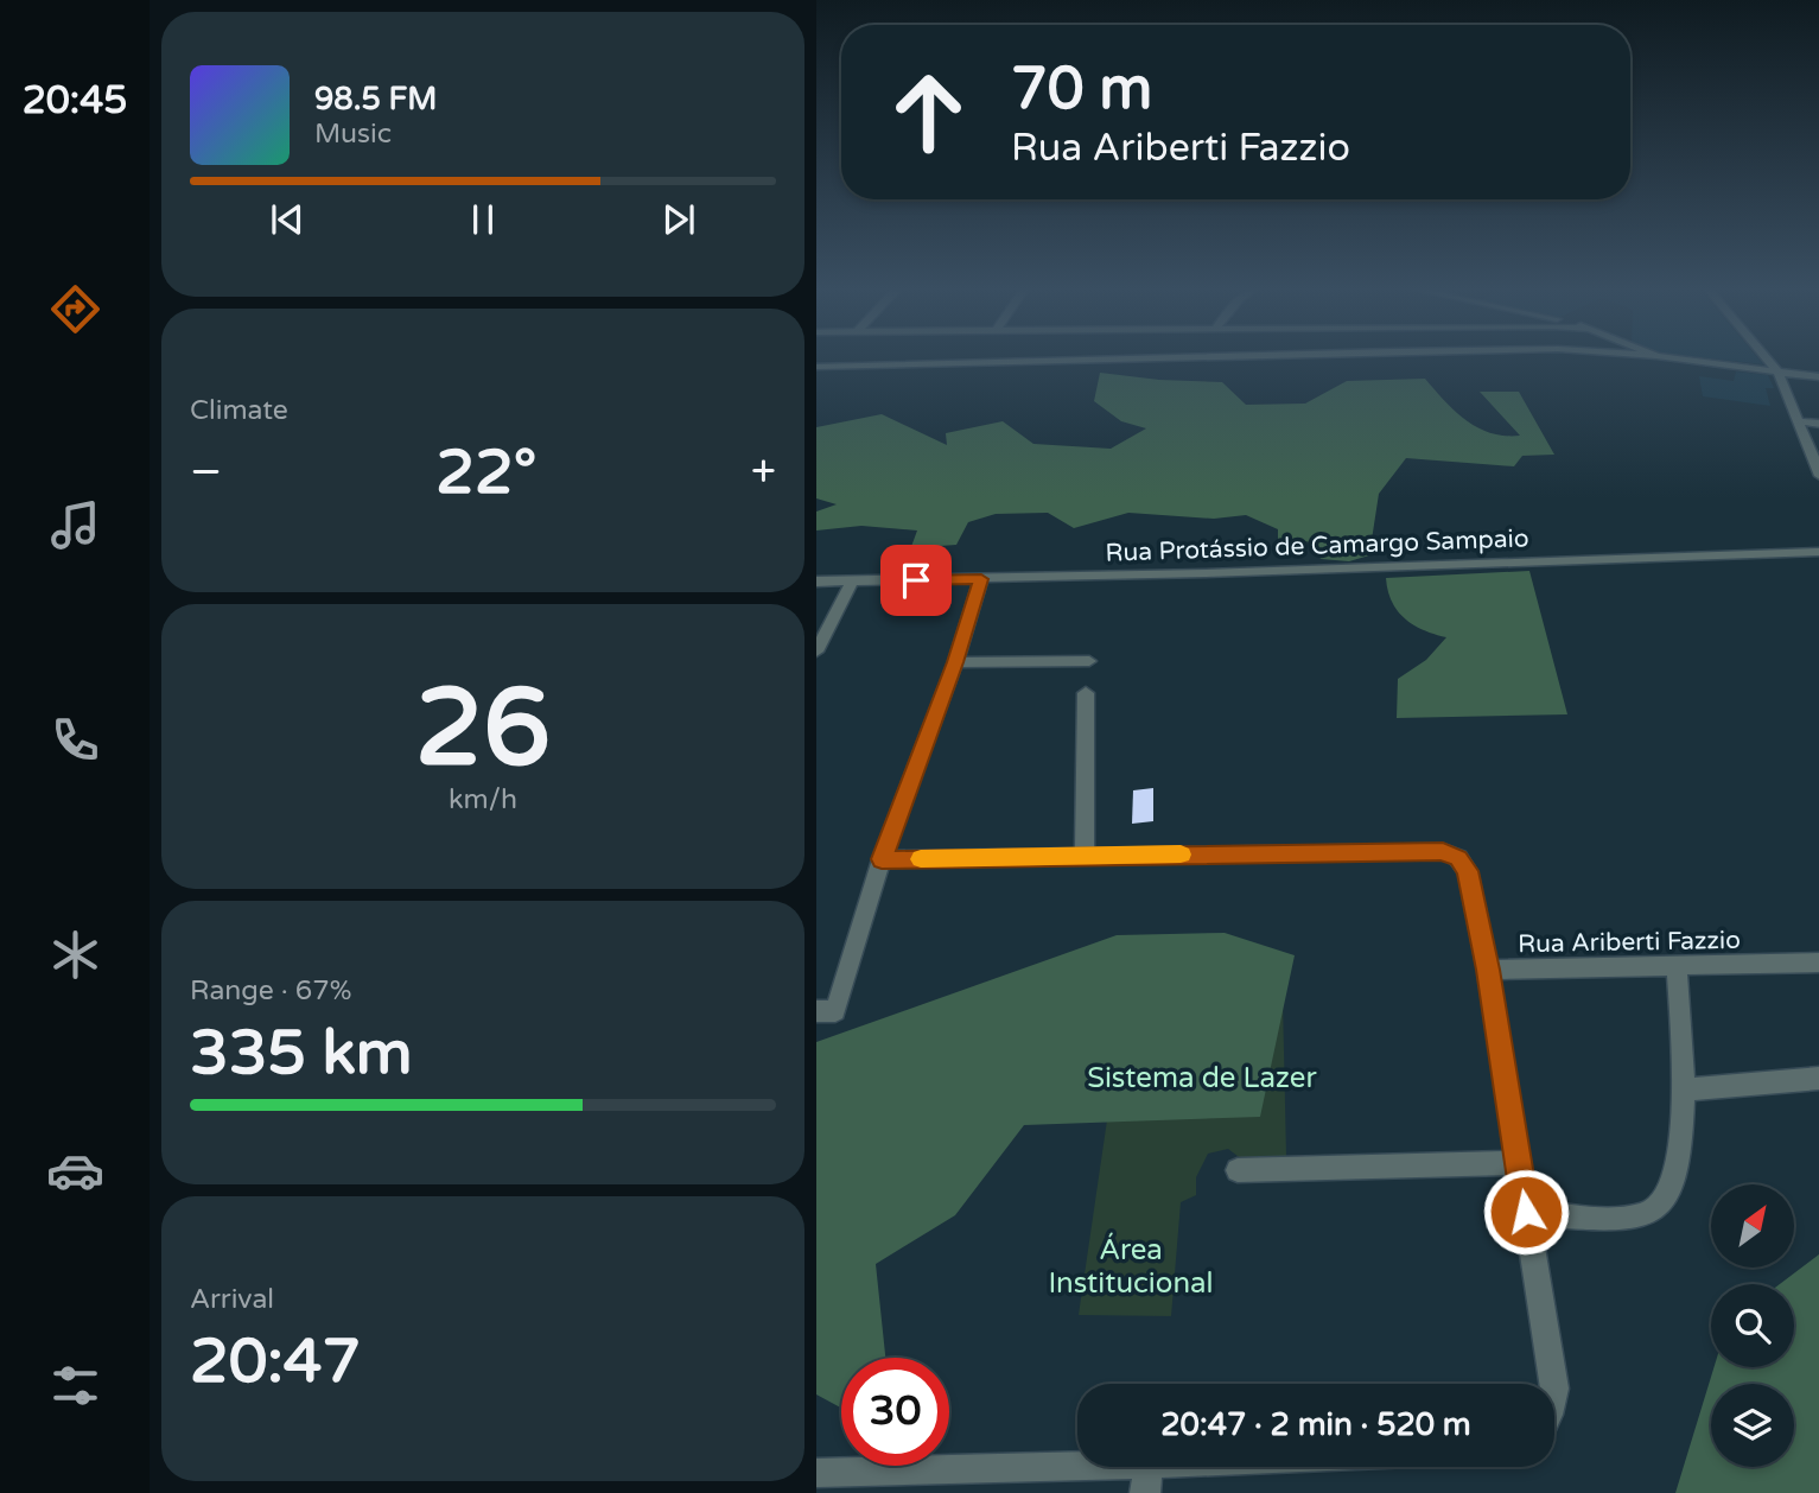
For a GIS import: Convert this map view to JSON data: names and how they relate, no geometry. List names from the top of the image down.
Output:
{
  "streets": {
    "street": ["Rua Protássio de Camargo Sampaio", "Rua Ariberti Fazzio"]
  },
  "parks": ["Sistema de Lazer", "Área Institucional"],
  "north": "top right",
  "page": {
    "tabs": "20:45",
    "turn": ["70 m", "Rua Ariberti Fazzio"],
    "song": ["98.5 FM", "Music"],
    "tile": [
      "Climate",
      ["26", "km/h"],
      ["Range · 67%", "335 km"],
      ["Arrival", "20:47"]
    ],
    "heat": ["−", "22°", "+"],
    "limit": "30",
    "trip": "20:47 · 2 min · 520 m"
  }
}
